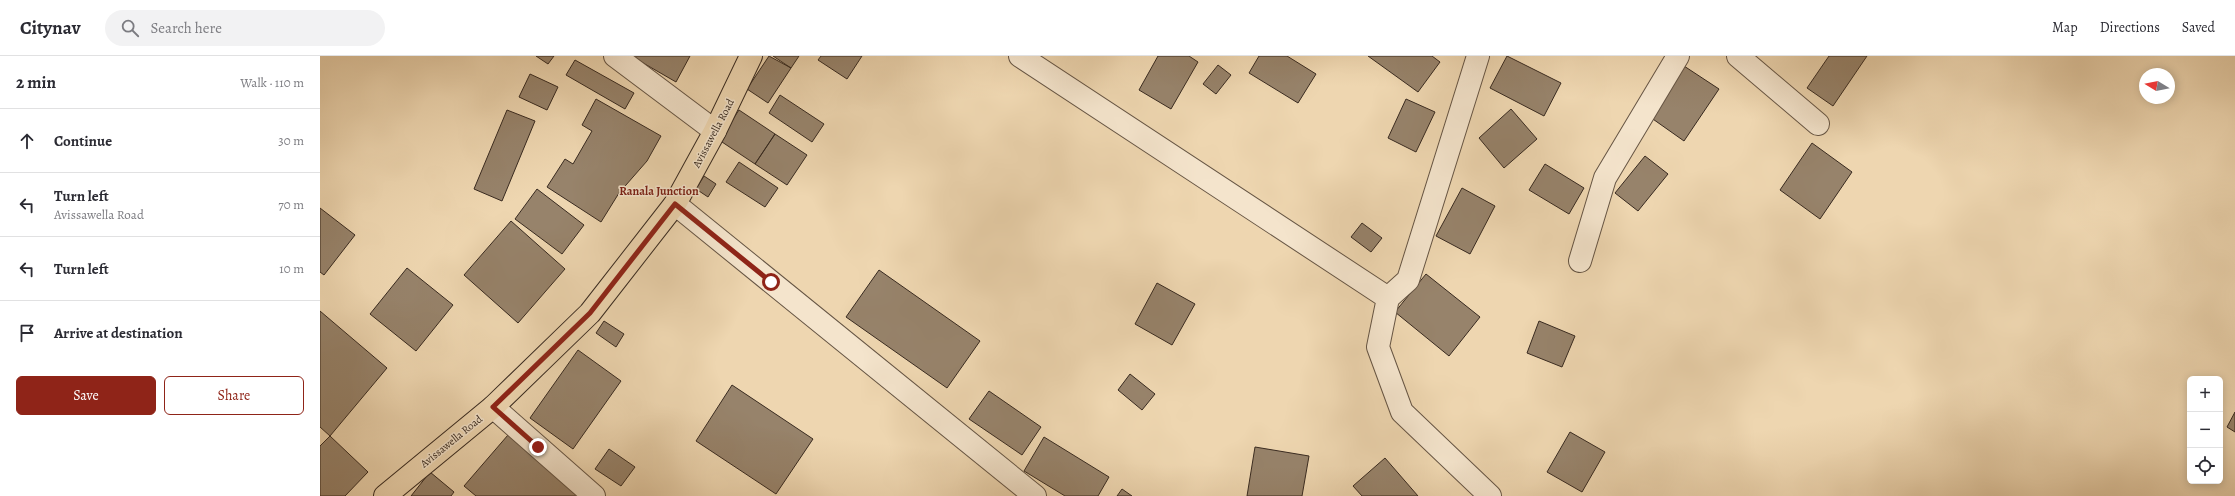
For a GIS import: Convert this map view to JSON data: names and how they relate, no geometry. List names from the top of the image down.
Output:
{
  "streets": {
    "main road": ["Avissawella Road"]
  },
  "districts": ["Ranala Junction"],
  "north": "left",
  "page": {
    "header": "Citynav",
    "search": "Search here",
    "nav": ["Map", "Directions", "Saved"],
    "heading": ["2 min", "Walk · 110 m"],
    "list": [
      ["Continue", "30 m"],
      ["Turn left", "Avissawella Road", "70 m"],
      ["Turn left", "10 m"],
      "Arrive at destination"
    ],
    "buttons": ["Save", "Share"],
    "map_buttons": ["+", "−"]
  }
}
